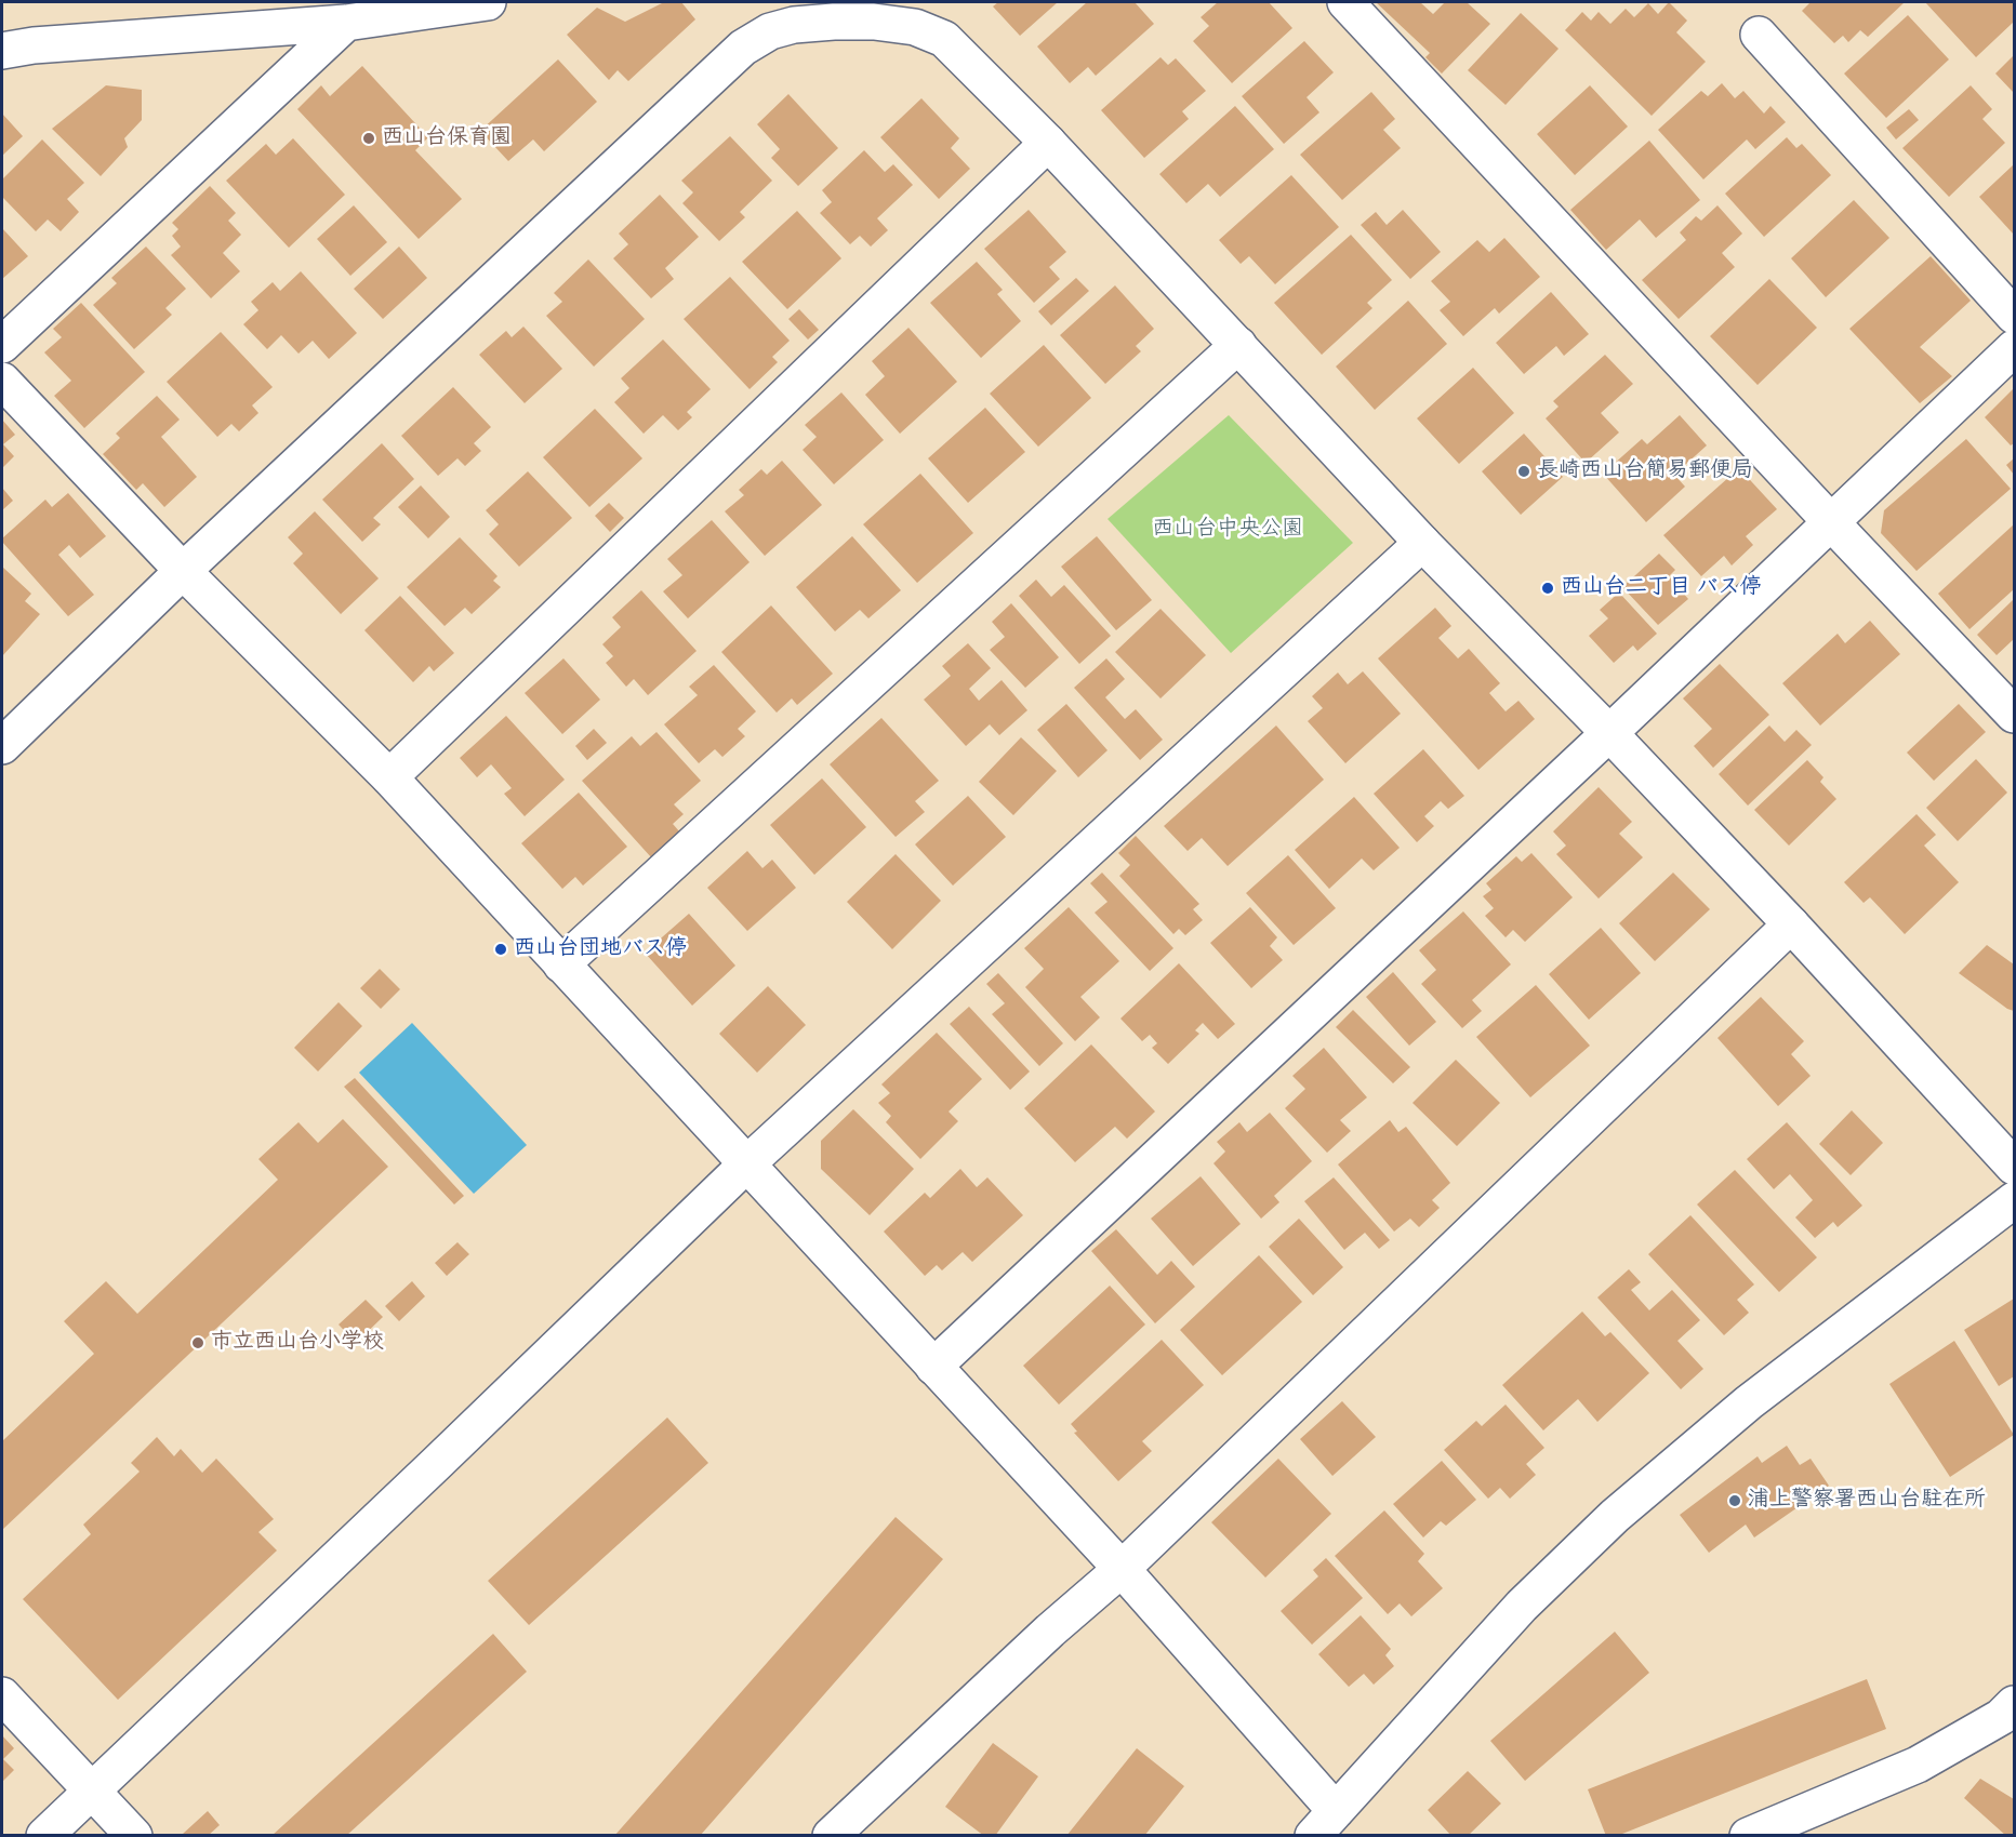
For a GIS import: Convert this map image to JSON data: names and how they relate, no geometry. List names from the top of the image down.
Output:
{
  "parks": ["西山台中央公園"],
  "places": [
    "西山台保育園",
    "長崎西山台簡易郵便局",
    "西山台二丁目 バス停",
    "西山台団地バス停",
    "市立西山台小学校",
    "浦上警察署西山台駐在所"
  ]
}
